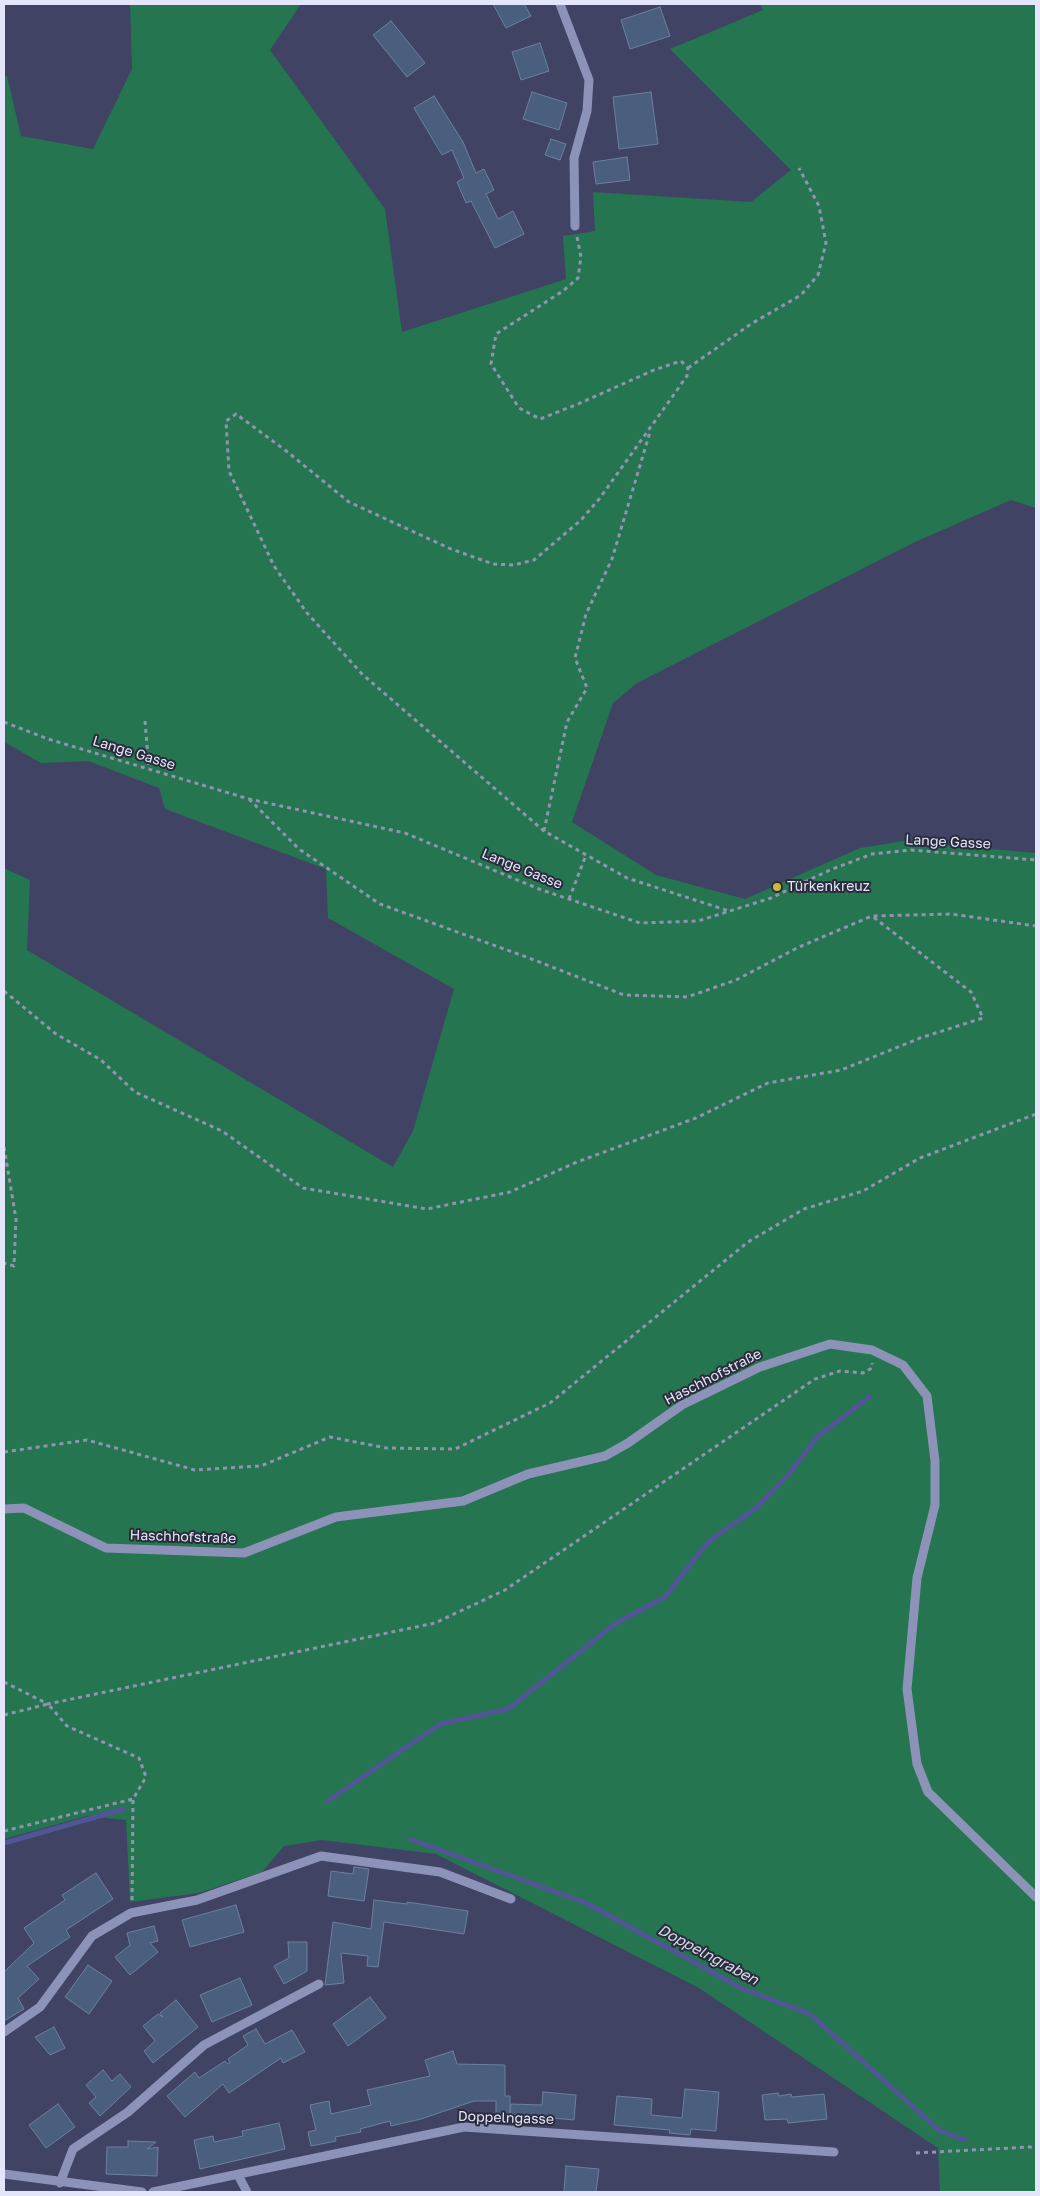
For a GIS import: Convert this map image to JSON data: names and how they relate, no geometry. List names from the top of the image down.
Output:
{
  "streets": {
    "street": ["Haschhofstraße", "Doppelngasse"],
    "path": ["Lange Gasse"]
  },
  "water": ["Doppelngraben"],
  "places": ["Türkenkreuz"]
}
